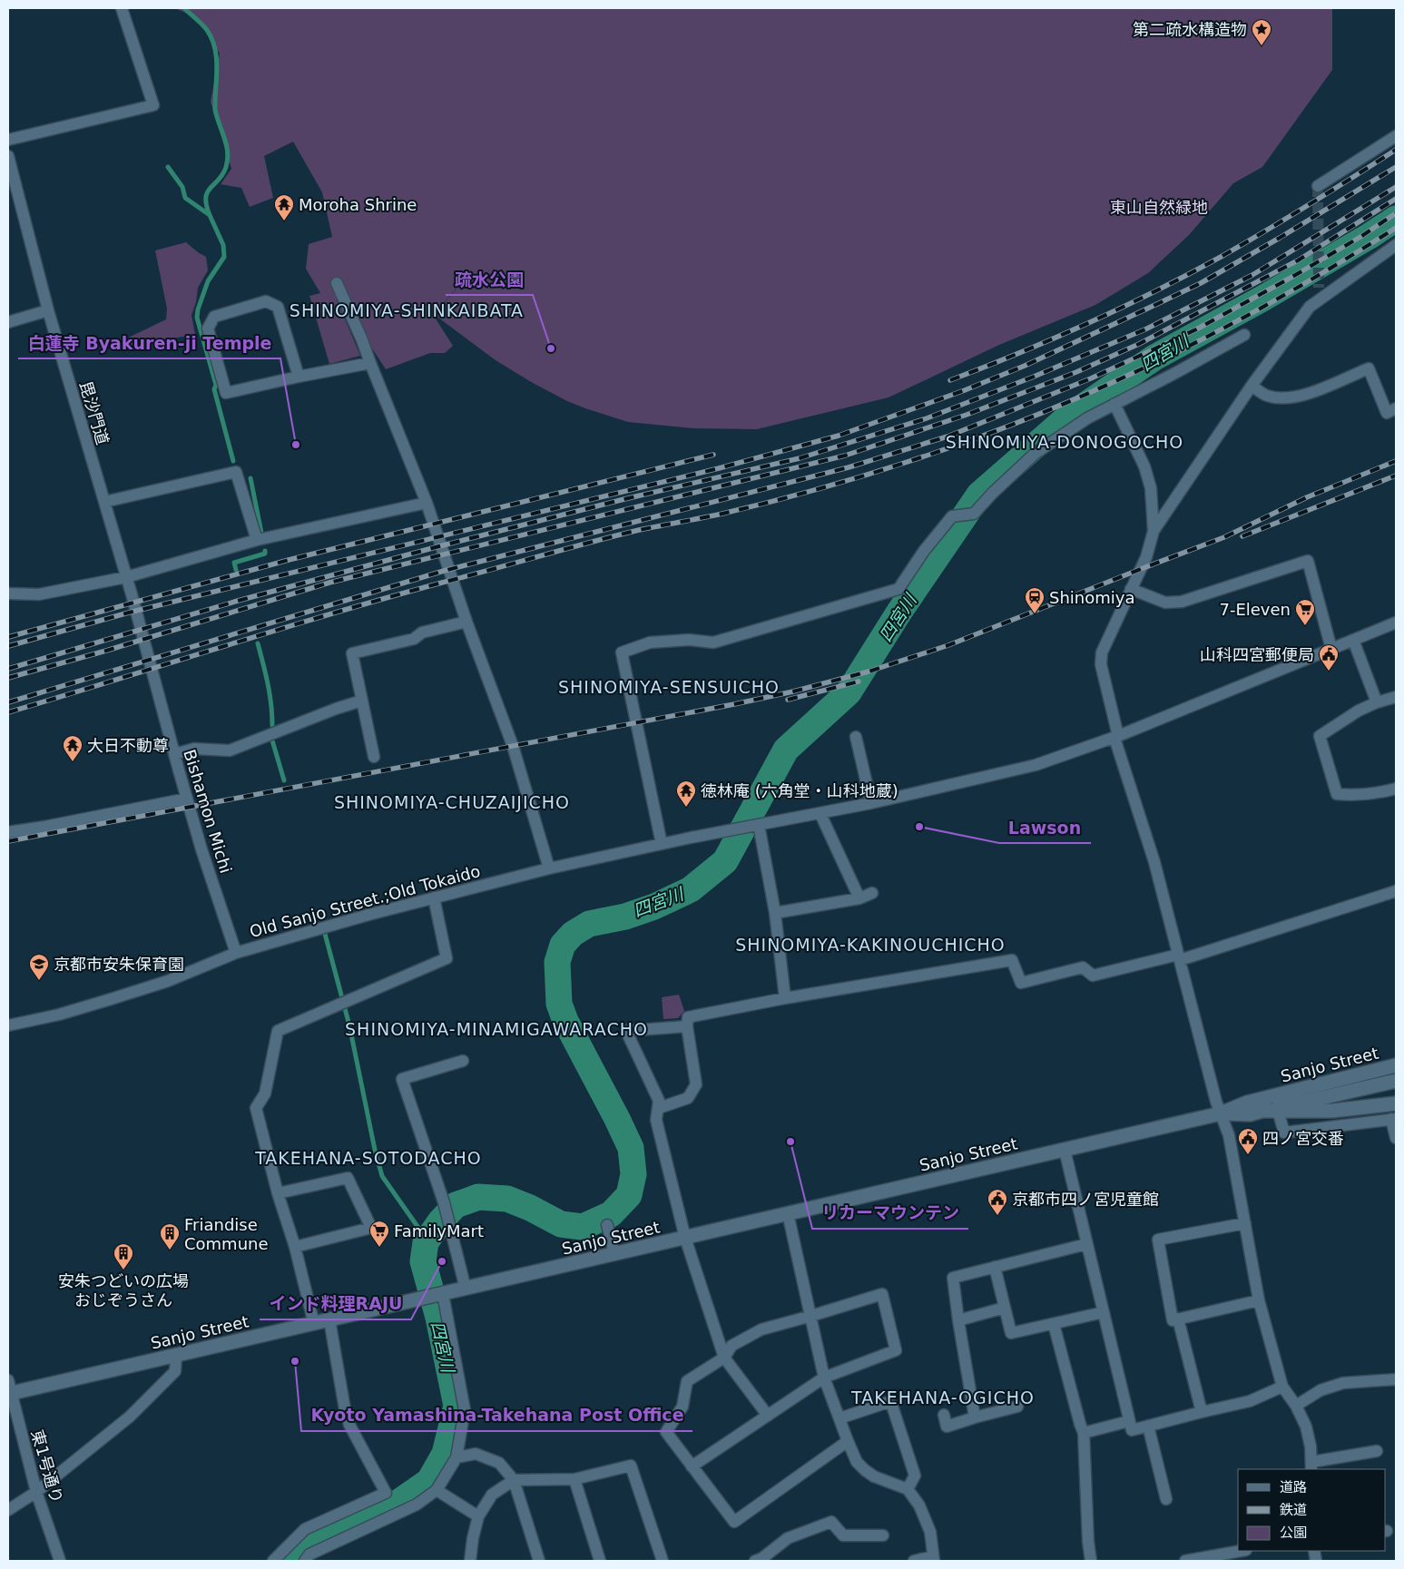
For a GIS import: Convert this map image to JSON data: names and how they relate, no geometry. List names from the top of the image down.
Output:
{
  "streets": {
    "main road": ["Sanjo Street"],
    "street": [
      "毘沙門道",
      "Bishamon Michi",
      "Old Sanjo Street.;Old Tokaido",
      "東1号通り"
    ]
  },
  "crossings": [
    ["毘沙門道", "Bishamon Michi"],
    ["Bishamon Michi", "Old Sanjo Street.;Old Tokaido"],
    ["Sanjo Street", "東1号通り"]
  ],
  "districts": [
    "SHINOMIYA-SHINKAIBATA",
    "SHINOMIYA-DONOGOCHO",
    "SHINOMIYA-SENSUICHO",
    "SHINOMIYA-CHUZAIJICHO",
    "SHINOMIYA-KAKINOUCHICHO",
    "SHINOMIYA-MINAMIGAWARACHO",
    "TAKEHANA-SOTODACHO",
    "TAKEHANA-OGICHO"
  ],
  "water": ["四宮川"],
  "parks": ["東山自然緑地"],
  "places": {
    "place": ["第二疏水構造物"],
    "temple": ["Moroha Shrine", "大日不動尊", "徳林庵 (六角堂・山科地蔵)"],
    "other": [
      "疏水公園",
      "白蓮寺 Byakuren-ji Temple",
      "Lawson",
      "リカーマウンテン",
      "インド料理RAJU",
      "Kyoto Yamashina-Takehana Post Office"
    ],
    "station": ["Shinomiya"],
    "supermarket": ["7-Eleven", "FamilyMart"],
    "public building": ["山科四宮郵便局", "四ノ宮交番", "京都市四ノ宮児童館"],
    "school or university": ["京都市安朱保育園"],
    "building": ["Friandise Commune", "安朱つどいの広場 おじぞうさん"]
  },
  "legend": ["道路", "鉄道", "公園"]
}
